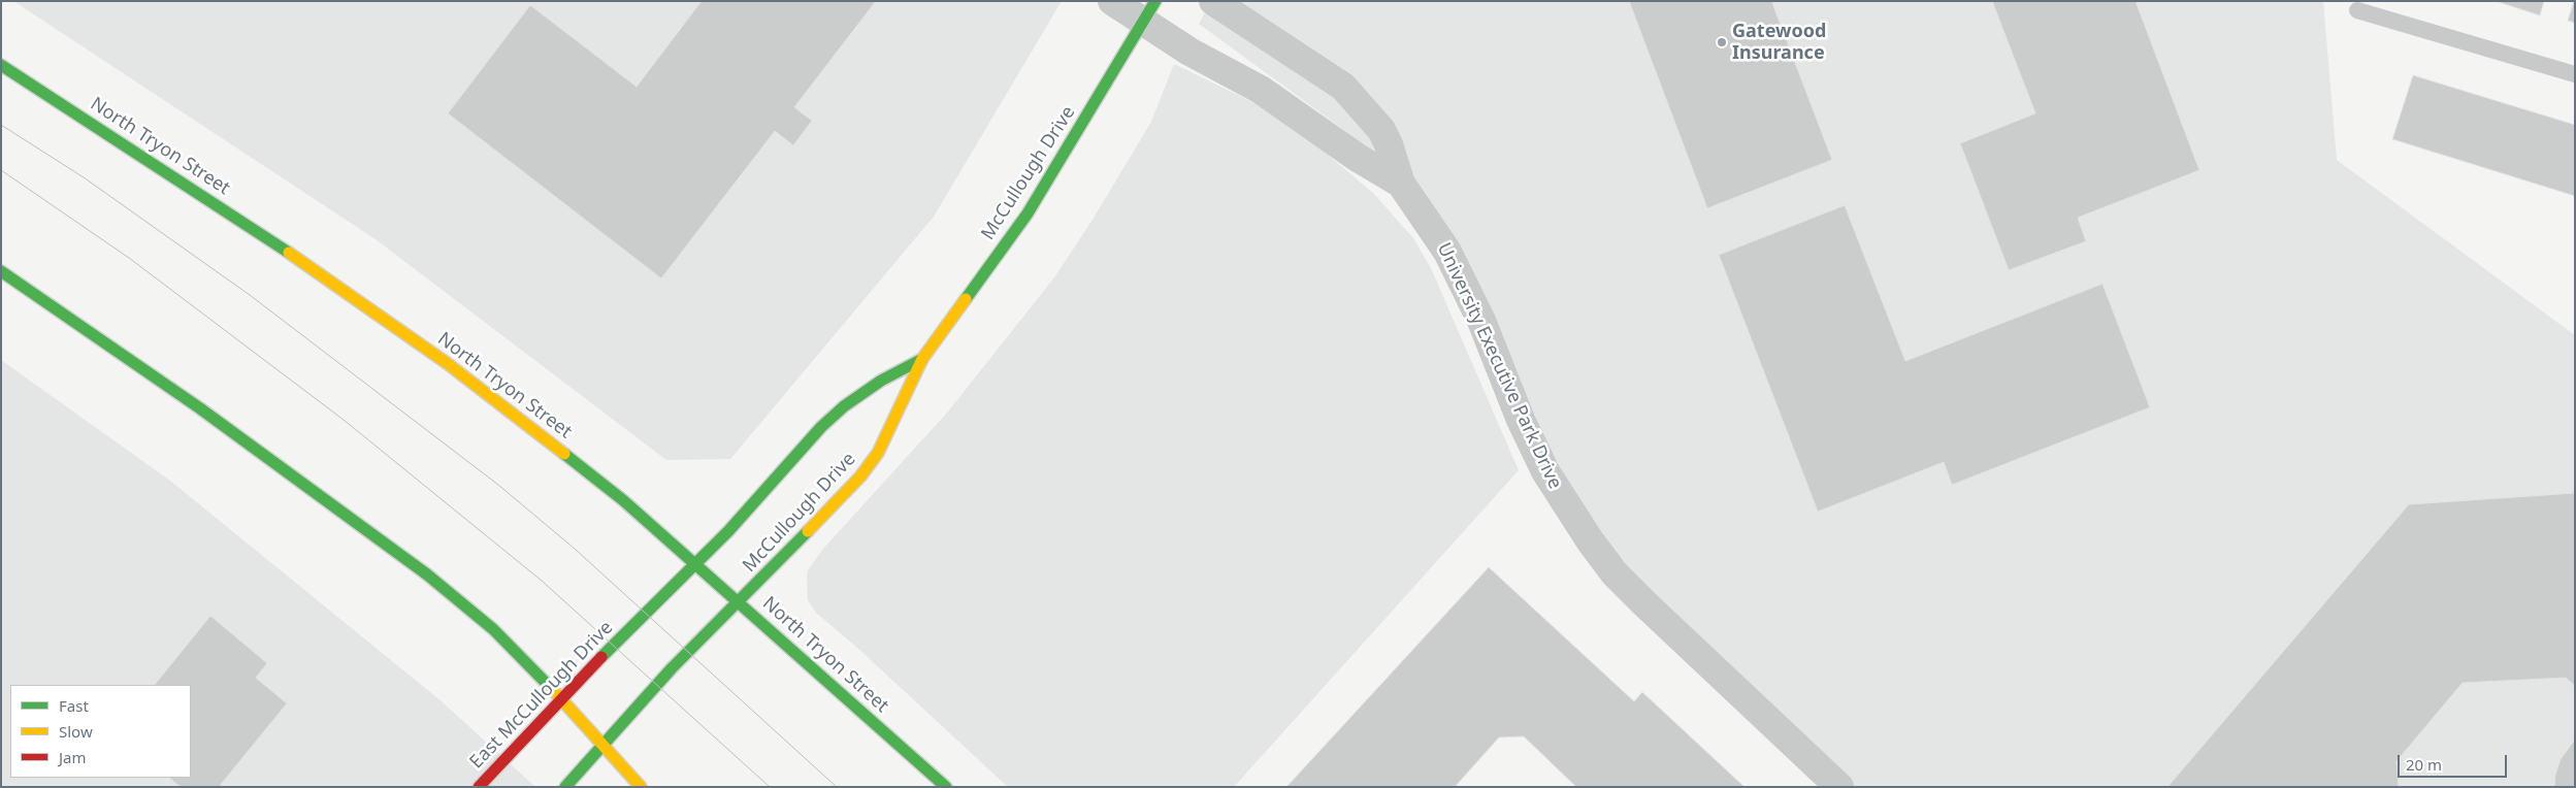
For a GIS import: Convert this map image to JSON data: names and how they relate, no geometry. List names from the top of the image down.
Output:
{
  "streets": {
    "main road": ["North Tryon Street", "McCullough Drive", "East McCullough Drive"],
    "street": ["University Executive Park Drive"]
  },
  "crossings": [
    ["North Tryon Street", "McCullough Drive"],
    ["McCullough Drive", "University Executive Park Drive"],
    ["McCullough Drive", "East McCullough Drive"]
  ],
  "places": ["Gatewood Insurance"],
  "legend": ["Fast", "Slow", "Jam"],
  "scale_bar": "20 m"
}
